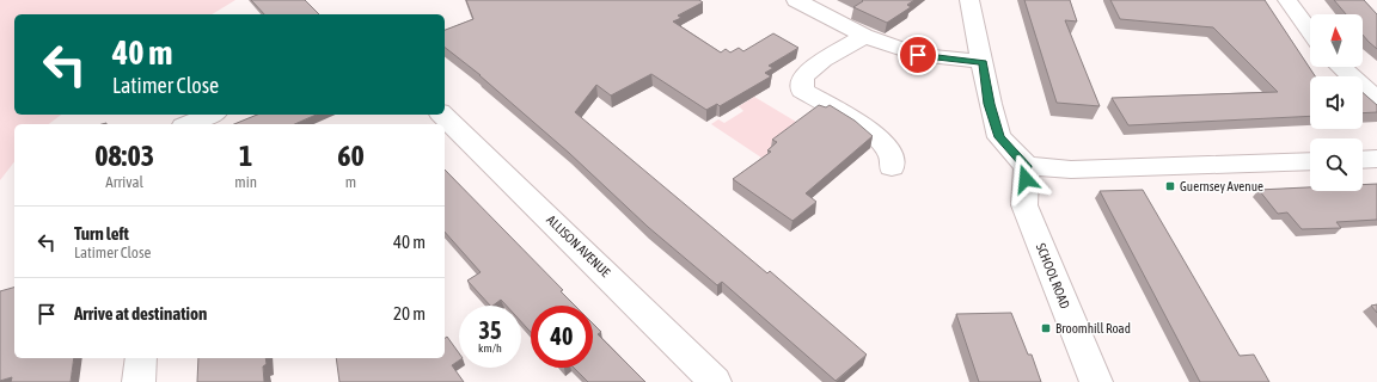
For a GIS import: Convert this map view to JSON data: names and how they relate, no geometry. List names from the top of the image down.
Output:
{
  "streets": {
    "street": ["ALLISON AVENUE", "SCHOOL ROAD"]
  },
  "places": {
    "transit": ["Guernsey Avenue", "Broomhill Road"]
  },
  "north": "top",
  "page": {
    "turn": ["40 m", "Latimer Close"],
    "eta": [
      "08:03",
      "Arrival",
      "1",
      "min",
      "60",
      "m"
    ],
    "list": [
      {
        "name": "Turn left",
        "note": "Latimer Close",
        "value": "40 m"
      },
      {
        "name": "Arrive at destination",
        "value": "20 m"
      }
    ],
    "speed": "35 km/h",
    "limit": "40"
  }
}
